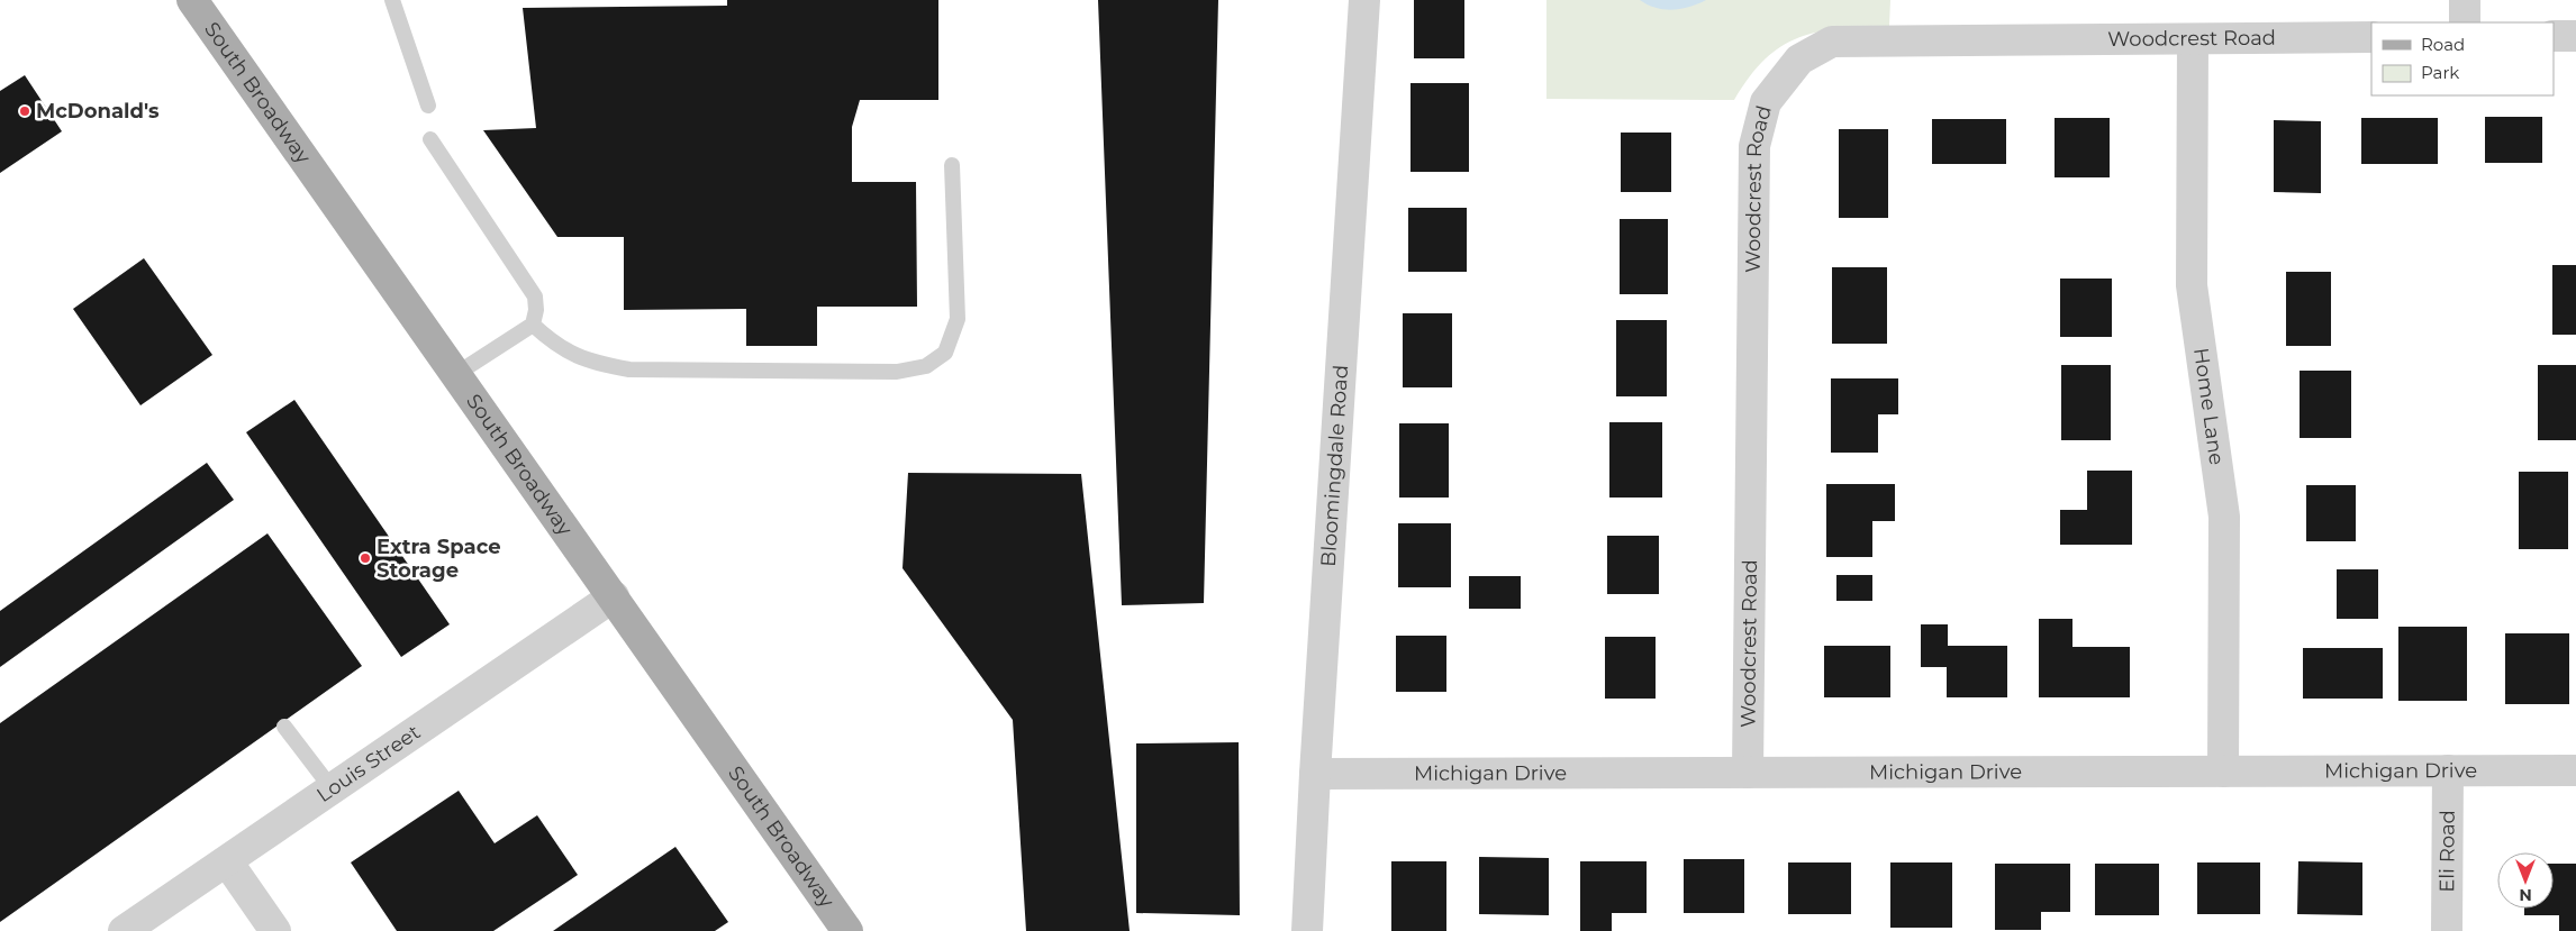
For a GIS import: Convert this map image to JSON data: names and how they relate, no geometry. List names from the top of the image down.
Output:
{
  "streets": {
    "main road": ["South Broadway"],
    "street": [
      "Woodcrest Road",
      "Home Lane",
      "Bloomingdale Road",
      "Louis Street",
      "Michigan Drive",
      "Eli Road"
    ]
  },
  "crossings": [
    ["Woodcrest Road", "Home Lane"],
    ["Woodcrest Road", "Michigan Drive"],
    ["South Broadway", "Louis Street"],
    ["Home Lane", "Michigan Drive"],
    ["Bloomingdale Road", "Michigan Drive"],
    ["Michigan Drive", "Eli Road"]
  ],
  "places": ["McDonald's", "Extra Space Storage"],
  "legend": ["Road", "Park"],
  "north": "bottom"
}
